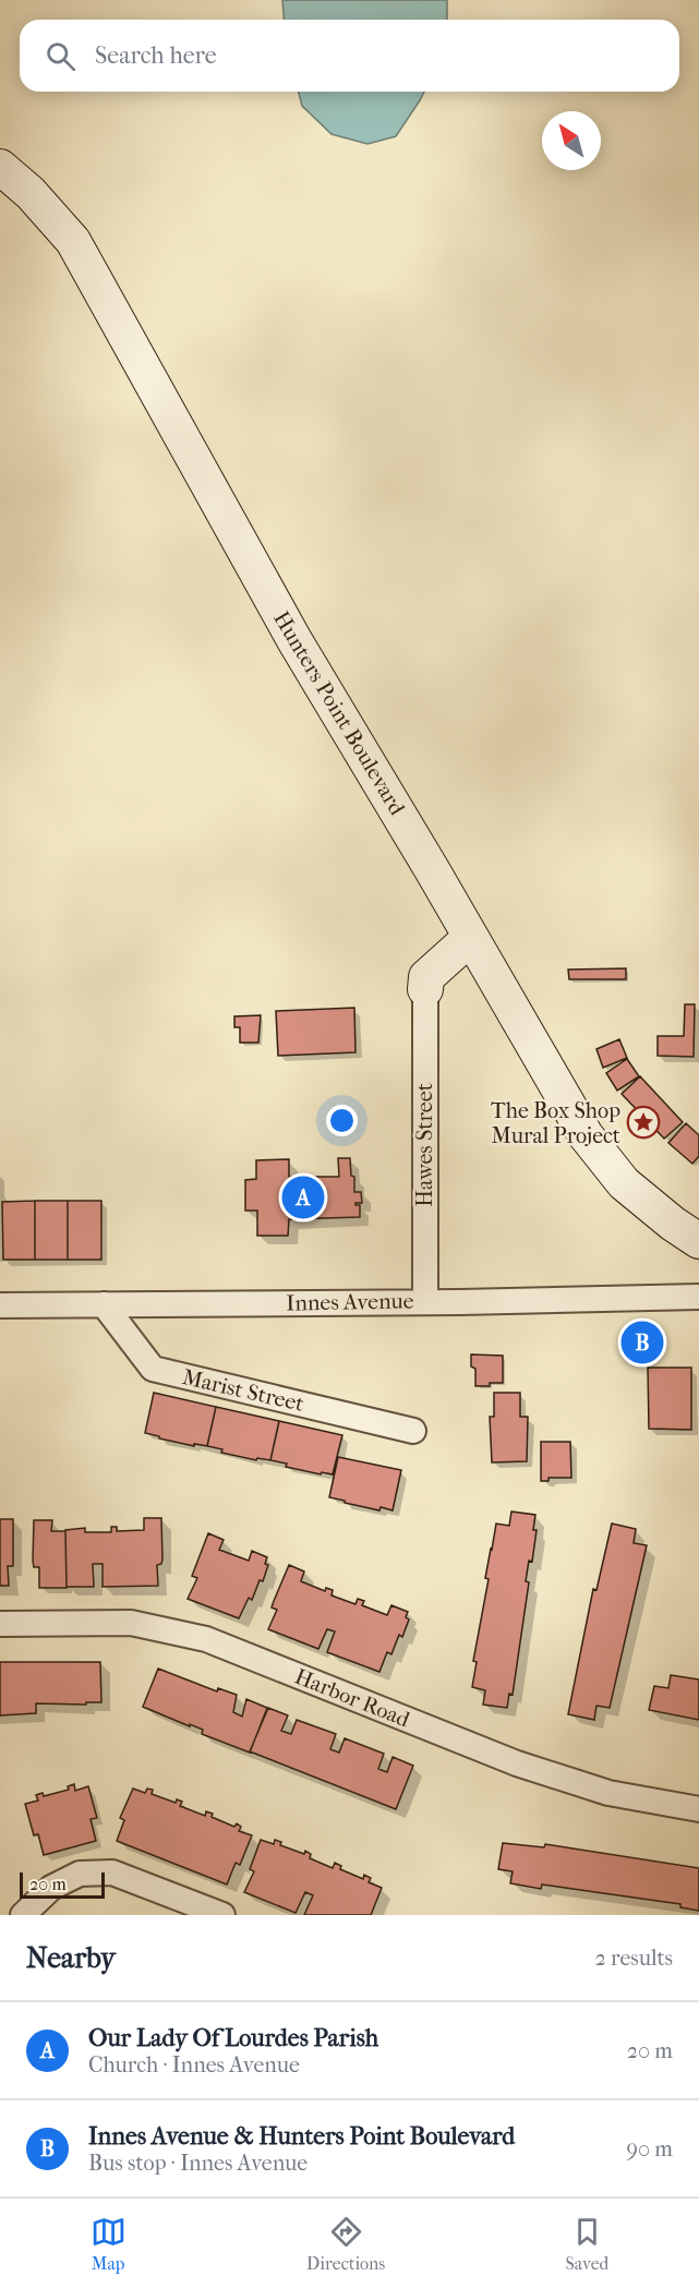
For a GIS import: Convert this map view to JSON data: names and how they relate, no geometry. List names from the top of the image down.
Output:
{
  "streets": {
    "main road": ["Hunters Point Boulevard"],
    "street": [
      "Hawes Street",
      "Innes Avenue",
      "Marist Street",
      "Harbor Road"
    ]
  },
  "crossings": [
    ["Hawes Street", "Innes Avenue"],
    ["Innes Avenue", "Marist Street"]
  ],
  "places": {
    "place": ["The Box Shop Mural Project"]
  },
  "scale_bar": "20 m",
  "north": "top left",
  "page": {
    "search": "Search here",
    "pins": ["A", "B"],
    "scale": "20 m",
    "heading": ["Nearby", "2 results"],
    "list": [
      {
        "mark": "A",
        "name": "Our Lady Of Lourdes Parish",
        "note": "Church · Innes Avenue",
        "value": "20 m"
      },
      {
        "mark": "B",
        "name": "Innes Avenue & Hunters Point Boulevard",
        "note": "Bus stop · Innes Avenue",
        "value": "90 m"
      }
    ],
    "nav": ["Map", "Directions", "Saved"]
  }
}
